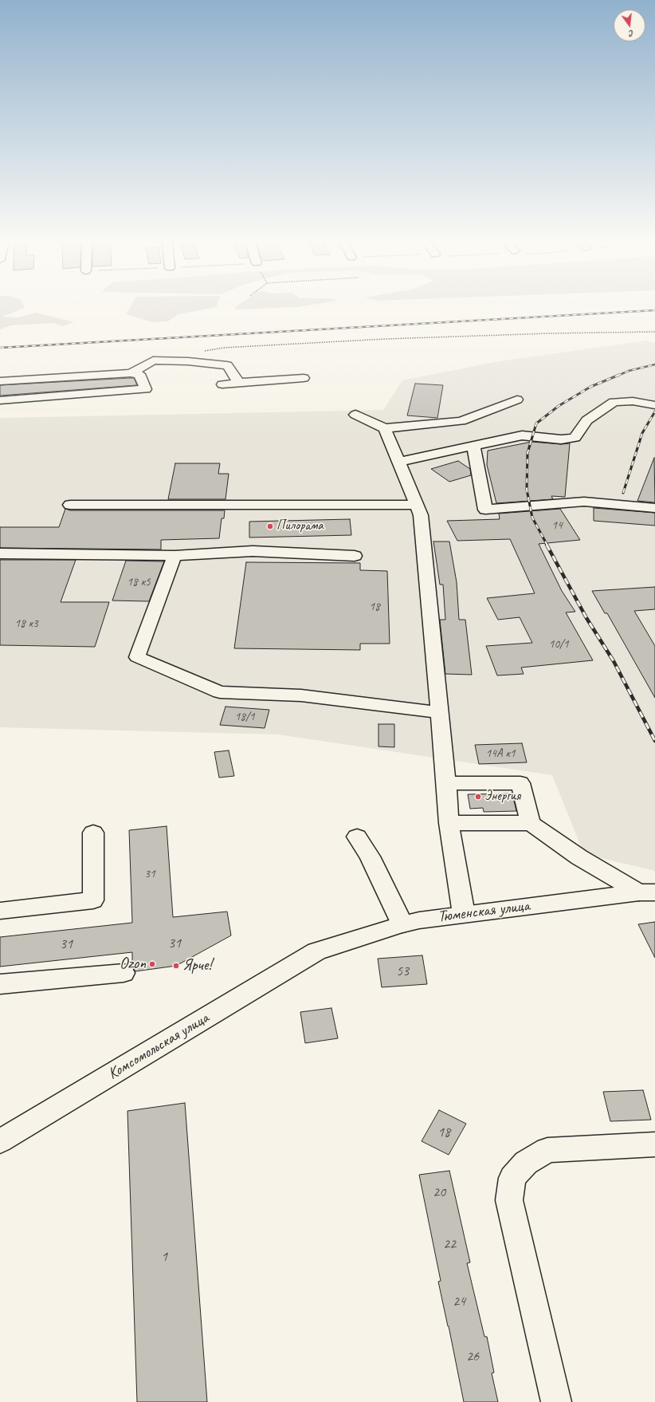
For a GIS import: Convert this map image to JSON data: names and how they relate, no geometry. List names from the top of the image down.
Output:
{
  "streets": {
    "street": ["Тюменская улица", "Комсомольская улица"]
  },
  "crossings": [
    ["Тюменская улица", "Комсомольская улица"]
  ],
  "places": [
    "Пилорама",
    "Энергия",
    "Ozon",
    "Ярче!"
  ],
  "house_numbers": [
    "14",
    "18 к5",
    "18",
    "18 к3",
    "10/1",
    "18/1",
    "14А к1",
    "31",
    "31",
    "31",
    "53",
    "18",
    "20",
    "22",
    "1",
    "24",
    "26"
  ],
  "north": "bottom"
}
